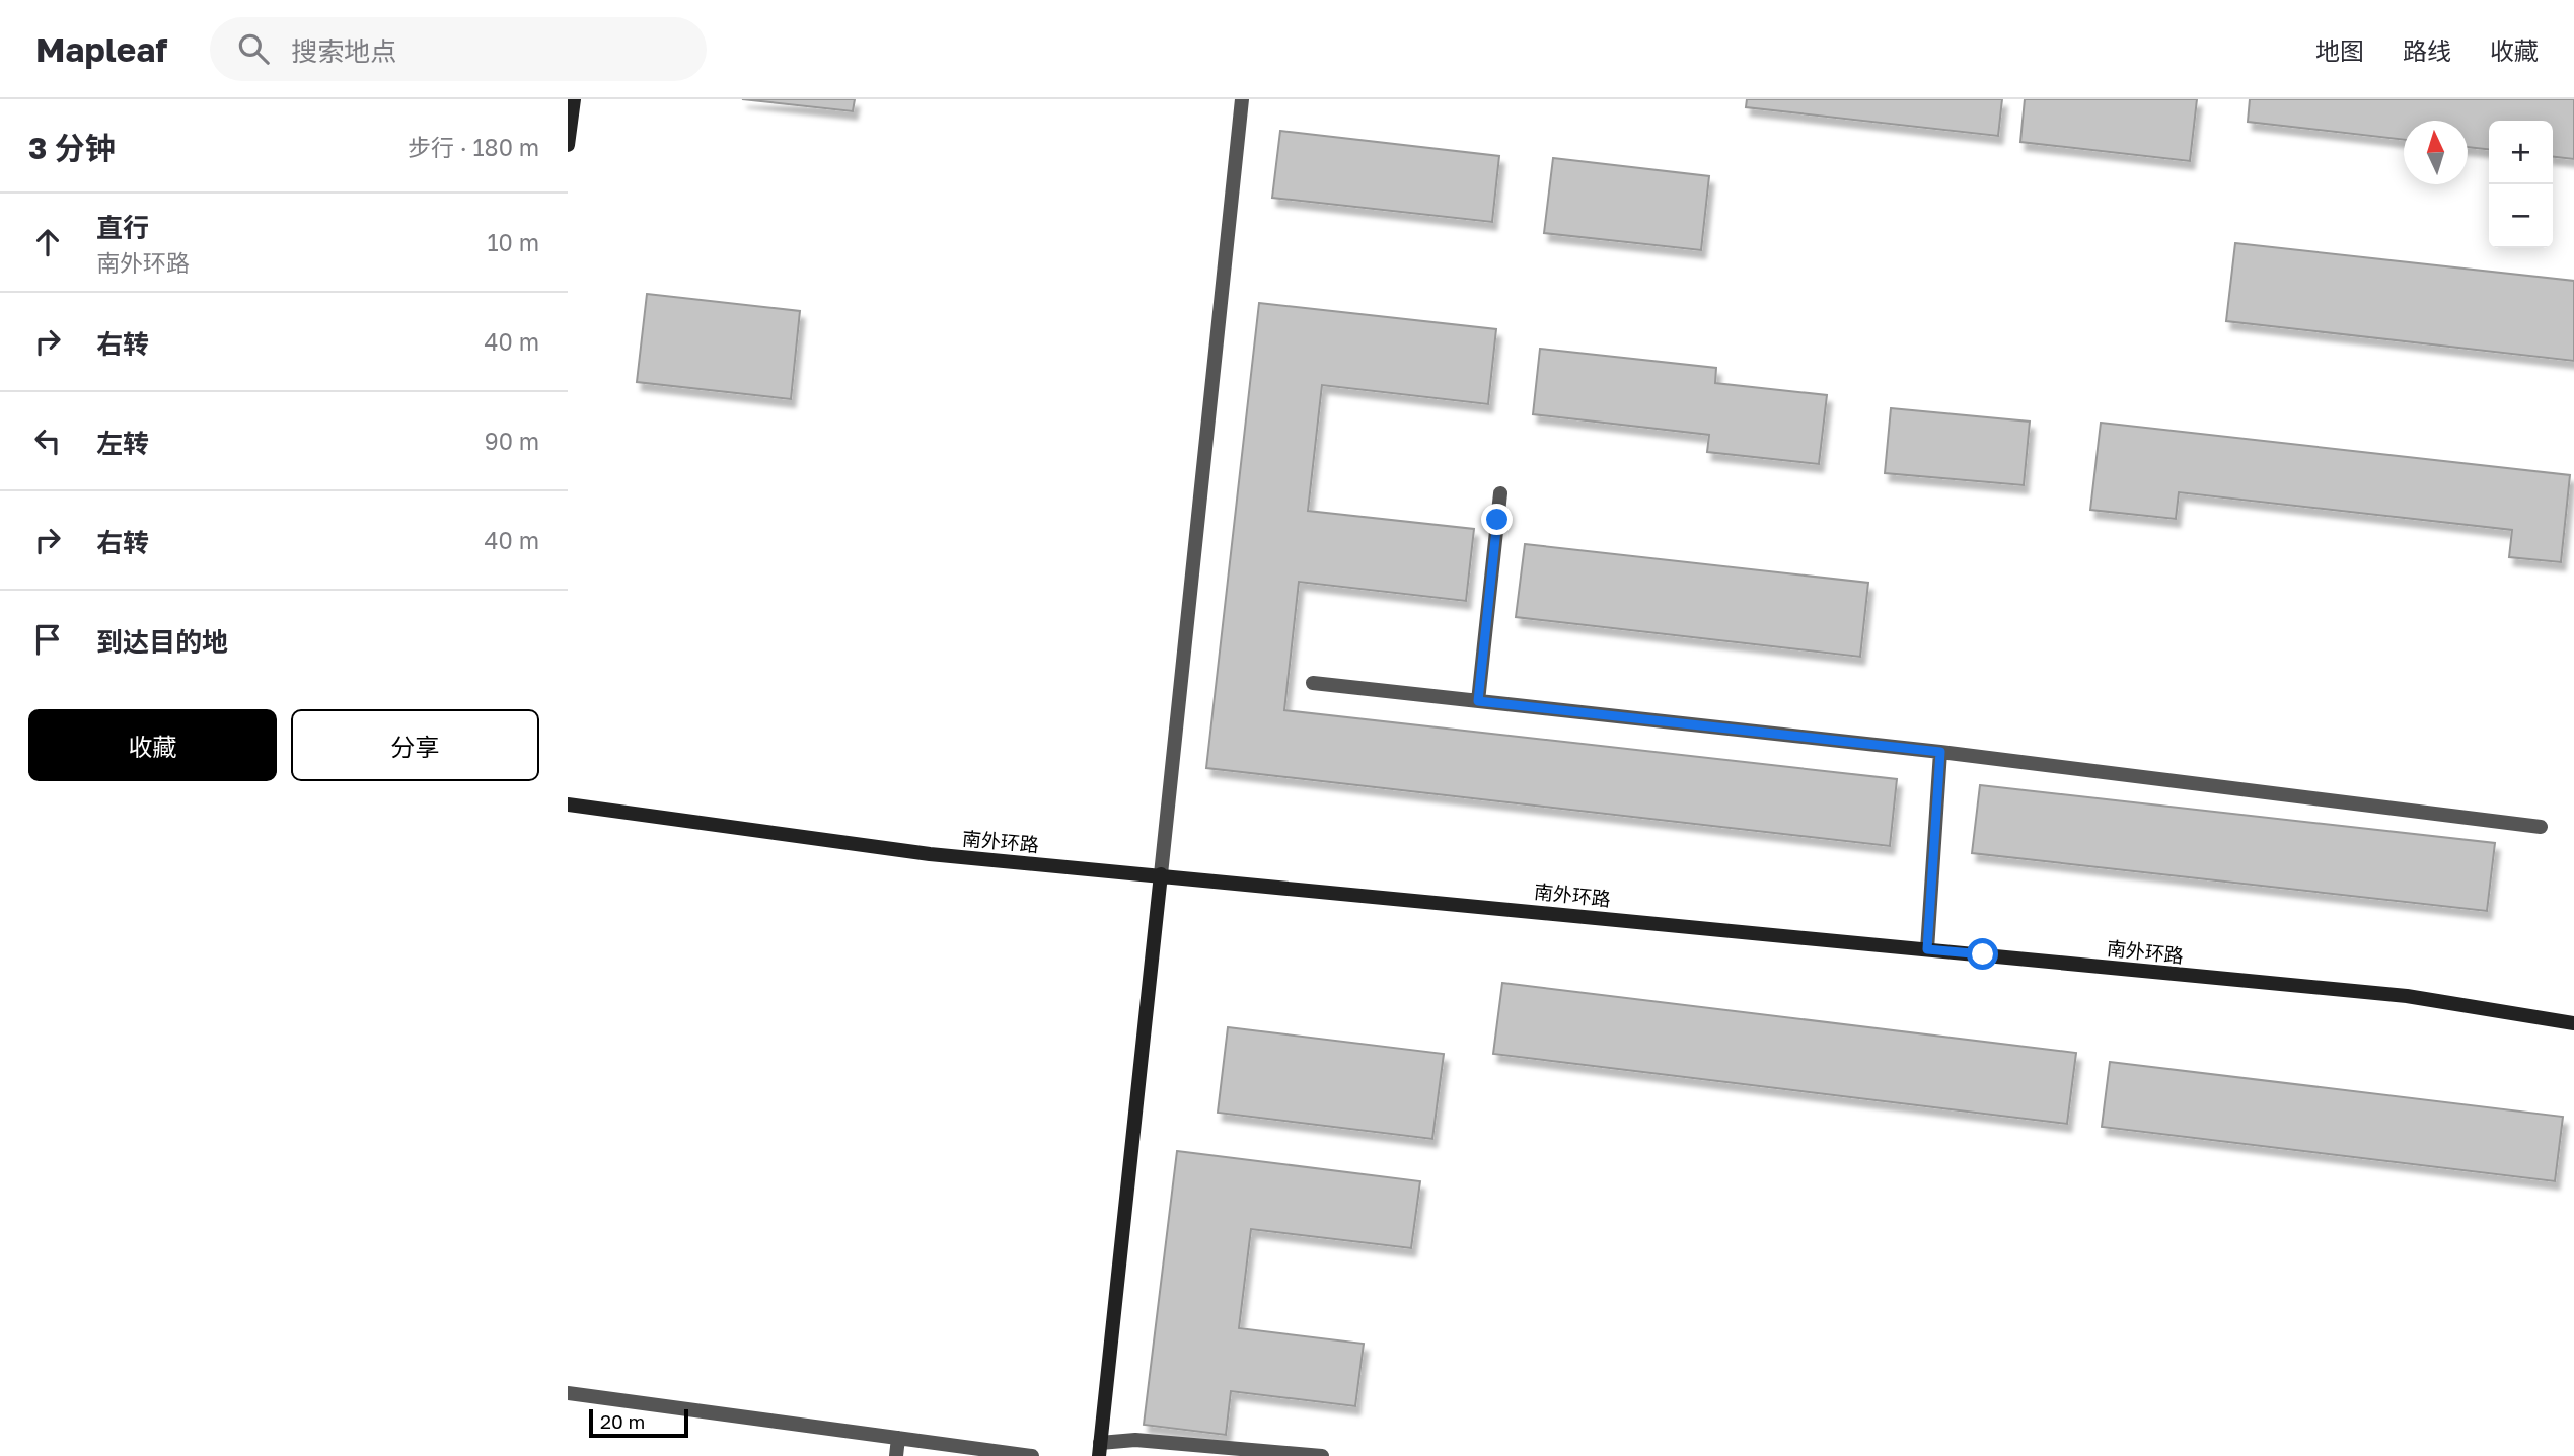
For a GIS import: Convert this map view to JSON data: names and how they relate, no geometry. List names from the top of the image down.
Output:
{
  "streets": {
    "street": ["南外环路"]
  },
  "scale_bar": "20 m",
  "north": "top",
  "page": {
    "header": "Mapleaf",
    "search": "搜索地点",
    "nav": ["地图", "路线", "收藏"],
    "heading": ["3 分钟", "步行 · 180 m"],
    "map_buttons": ["+", "−"],
    "list": [
      ["直行", "南外环路", "10 m"],
      ["右转", "40 m"],
      ["左转", "90 m"],
      ["右转", "40 m"],
      "到达目的地"
    ],
    "buttons": ["收藏", "分享"],
    "scale": "20 m"
  }
}
